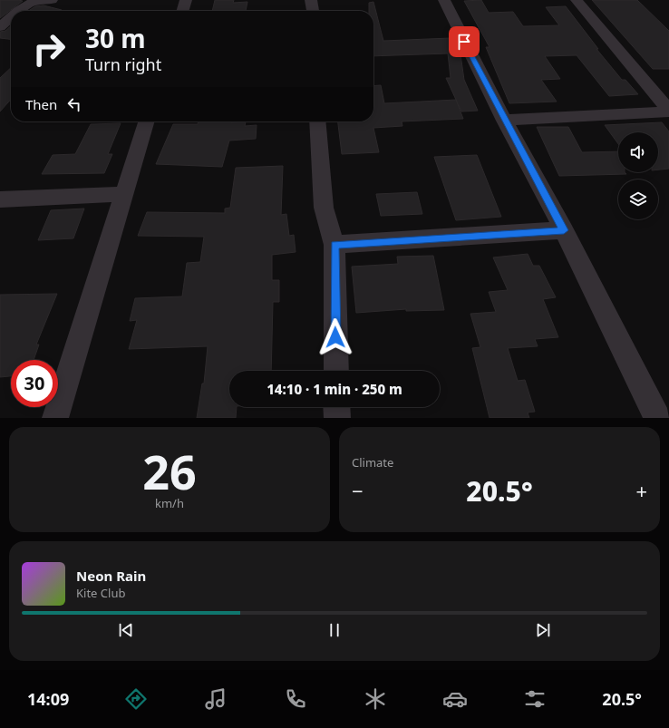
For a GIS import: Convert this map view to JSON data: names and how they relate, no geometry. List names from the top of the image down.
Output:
{
  "page": {
    "turn": ["30 m", "Turn right"],
    "then": "Then",
    "limit": "30",
    "trip": "14:10 · 1 min · 250 m",
    "tile": [
      ["26", "km/h"],
      "Climate"
    ],
    "heat": ["−", "20.5°", "+"],
    "song": ["Neon Rain", "Kite Club"],
    "tabs": ["14:09", "20.5°"]
  }
}
